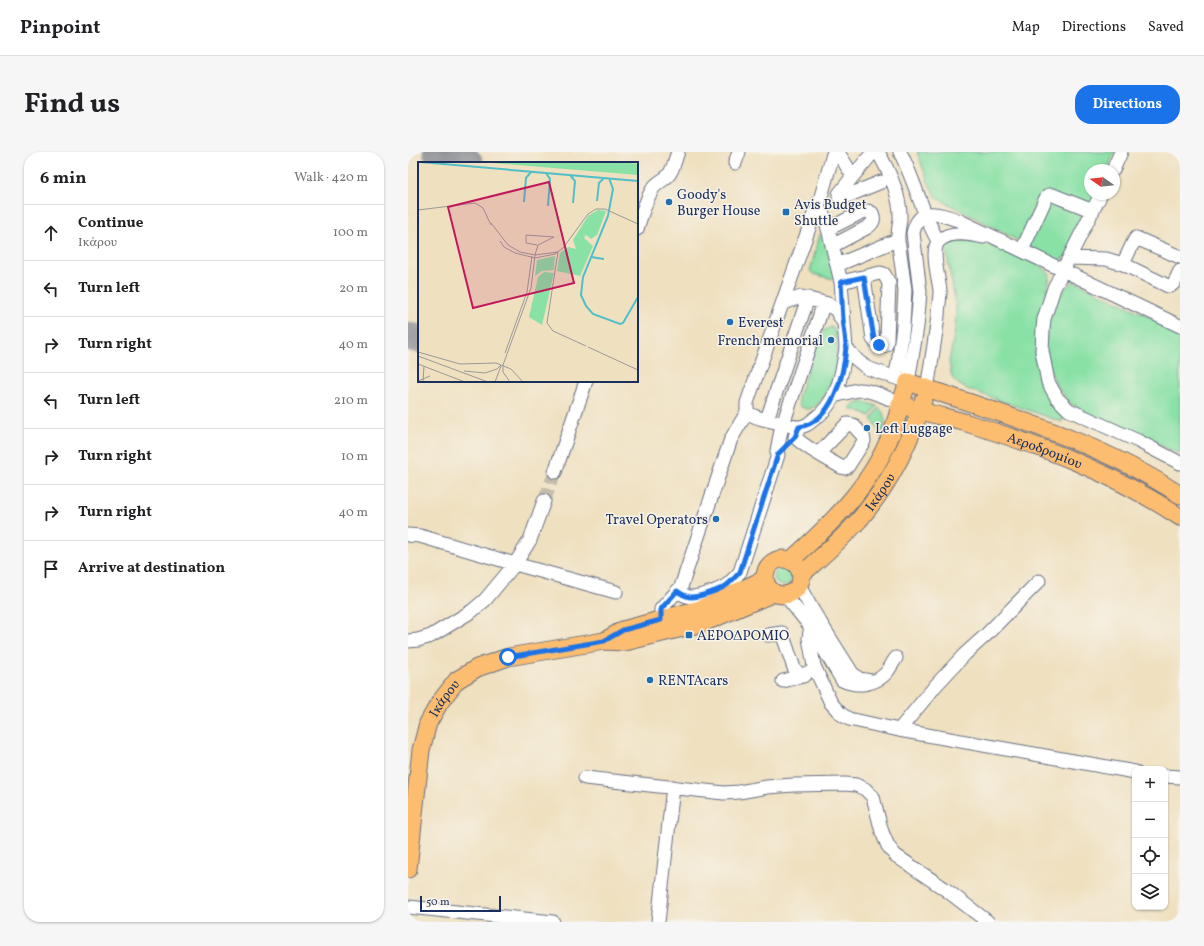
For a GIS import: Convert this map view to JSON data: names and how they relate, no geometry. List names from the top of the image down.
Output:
{
  "streets": {
    "main road": ["Αεροδρομίου", "Ικάρου"]
  },
  "crossings": [
    ["Αεροδρομίου", "Ικάρου"]
  ],
  "places": {
    "other": [
      "Goody's Burger House",
      "Everest",
      "French memorial",
      "Left Luggage",
      "Travel Operators",
      "RENTAcars"
    ],
    "transit": ["Avis Budget Shuttle", "ΑΕΡΟΔΡΟΜΙΟ"]
  },
  "scale_bar": "50 m",
  "north": "left",
  "page": {
    "header": "Pinpoint",
    "nav": ["Map", "Directions", "Saved"],
    "title": "Find us",
    "buttons": "Directions",
    "heading": ["6 min", "Walk · 420 m"],
    "list": [
      ["Continue", "Ικάρου", "100 m"],
      ["Turn left", "20 m"],
      ["Turn right", "40 m"],
      ["Turn left", "210 m"],
      ["Turn right", "10 m"],
      ["Turn right", "40 m"],
      "Arrive at destination"
    ],
    "map_buttons": ["+", "−"],
    "scale": "50 m"
  }
}
